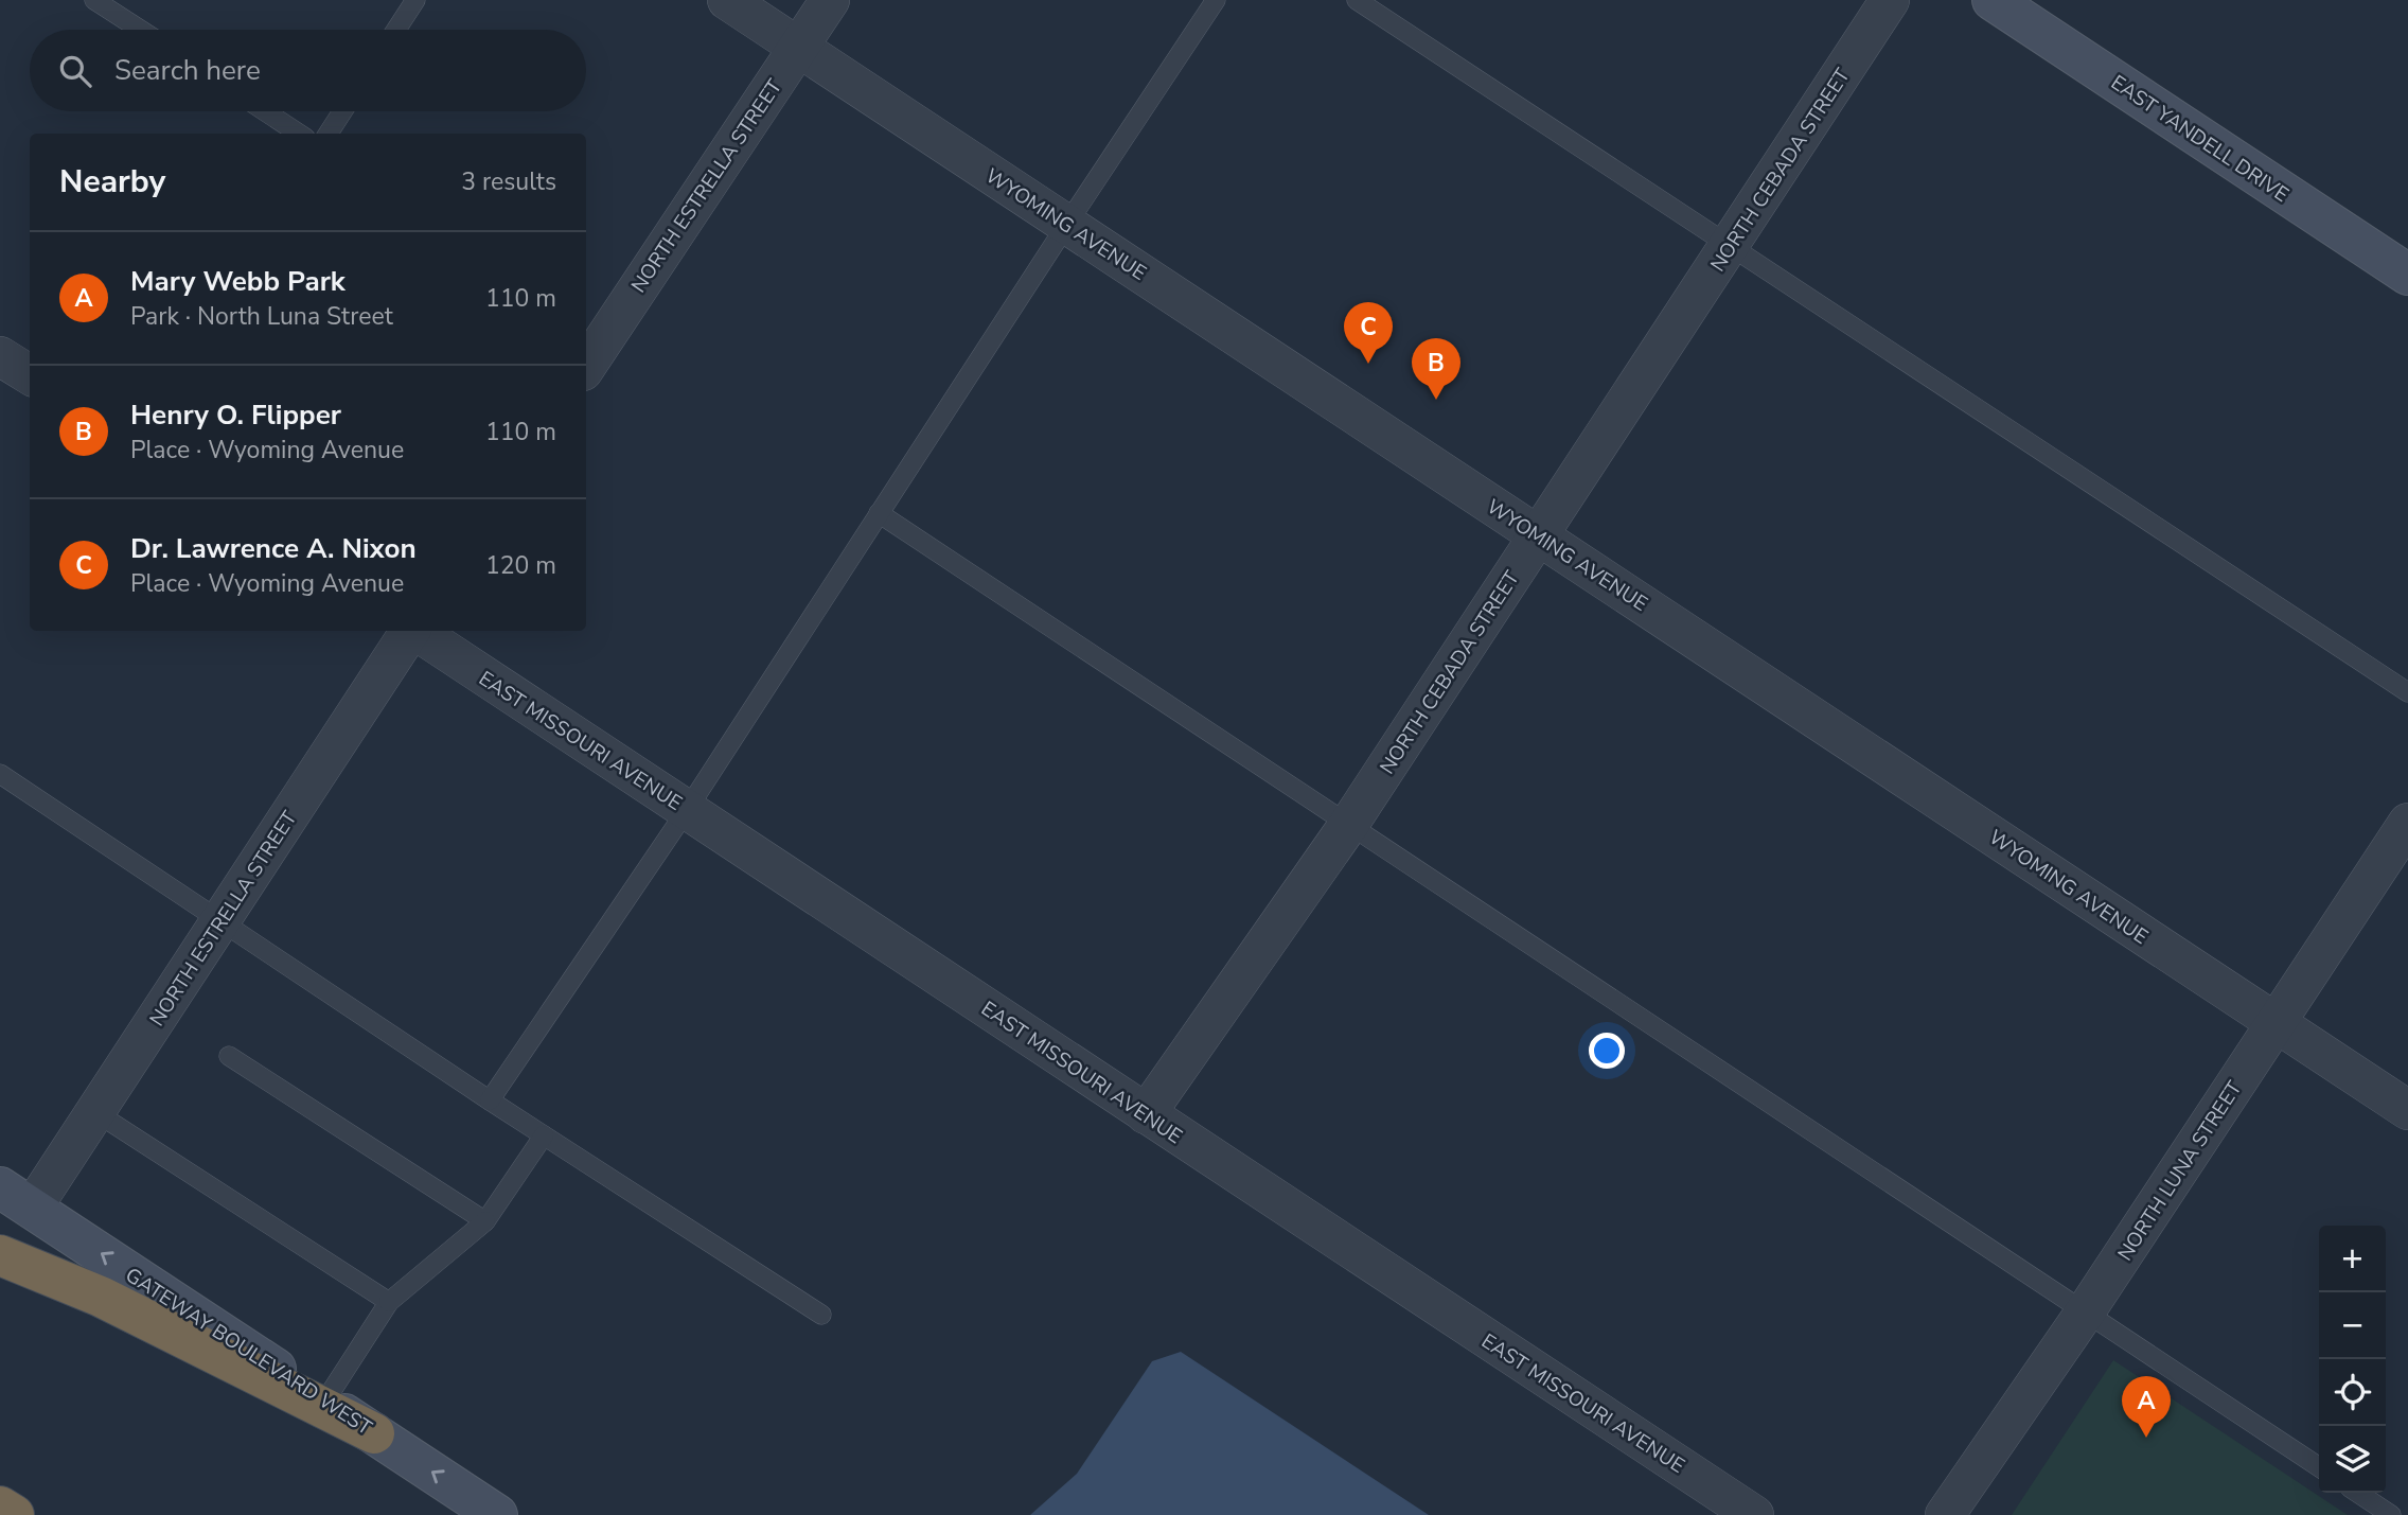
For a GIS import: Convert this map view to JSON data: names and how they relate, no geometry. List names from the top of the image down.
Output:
{
  "streets": {
    "main road": ["EAST YANDELL DRIVE", "GATEWAY BOULEVARD WEST"],
    "street": [
      "NORTH CEBADA STREET",
      "NORTH ESTRELLA STREET",
      "WYOMING AVENUE",
      "EAST MISSOURI AVENUE",
      "NORTH LUNA STREET"
    ]
  },
  "crossings": [
    ["NORTH CEBADA STREET", "WYOMING AVENUE"],
    ["NORTH CEBADA STREET", "EAST MISSOURI AVENUE"],
    ["NORTH ESTRELLA STREET", "WYOMING AVENUE"],
    ["NORTH ESTRELLA STREET", "GATEWAY BOULEVARD WEST"],
    ["WYOMING AVENUE", "NORTH LUNA STREET"]
  ],
  "one_way": ["GATEWAY BOULEVARD WEST"],
  "page": {
    "search": "Search here",
    "heading": ["Nearby", "3 results"],
    "list": [
      {
        "mark": "A",
        "name": "Mary Webb Park",
        "note": "Park · North Luna Street",
        "value": "110 m"
      },
      {
        "mark": "B",
        "name": "Henry O. Flipper",
        "note": "Place · Wyoming Avenue",
        "value": "110 m"
      },
      {
        "mark": "C",
        "name": "Dr. Lawrence A. Nixon",
        "note": "Place · Wyoming Avenue",
        "value": "120 m"
      }
    ],
    "pins": ["C", "B", "A"],
    "map_buttons": ["+", "−"]
  }
}
